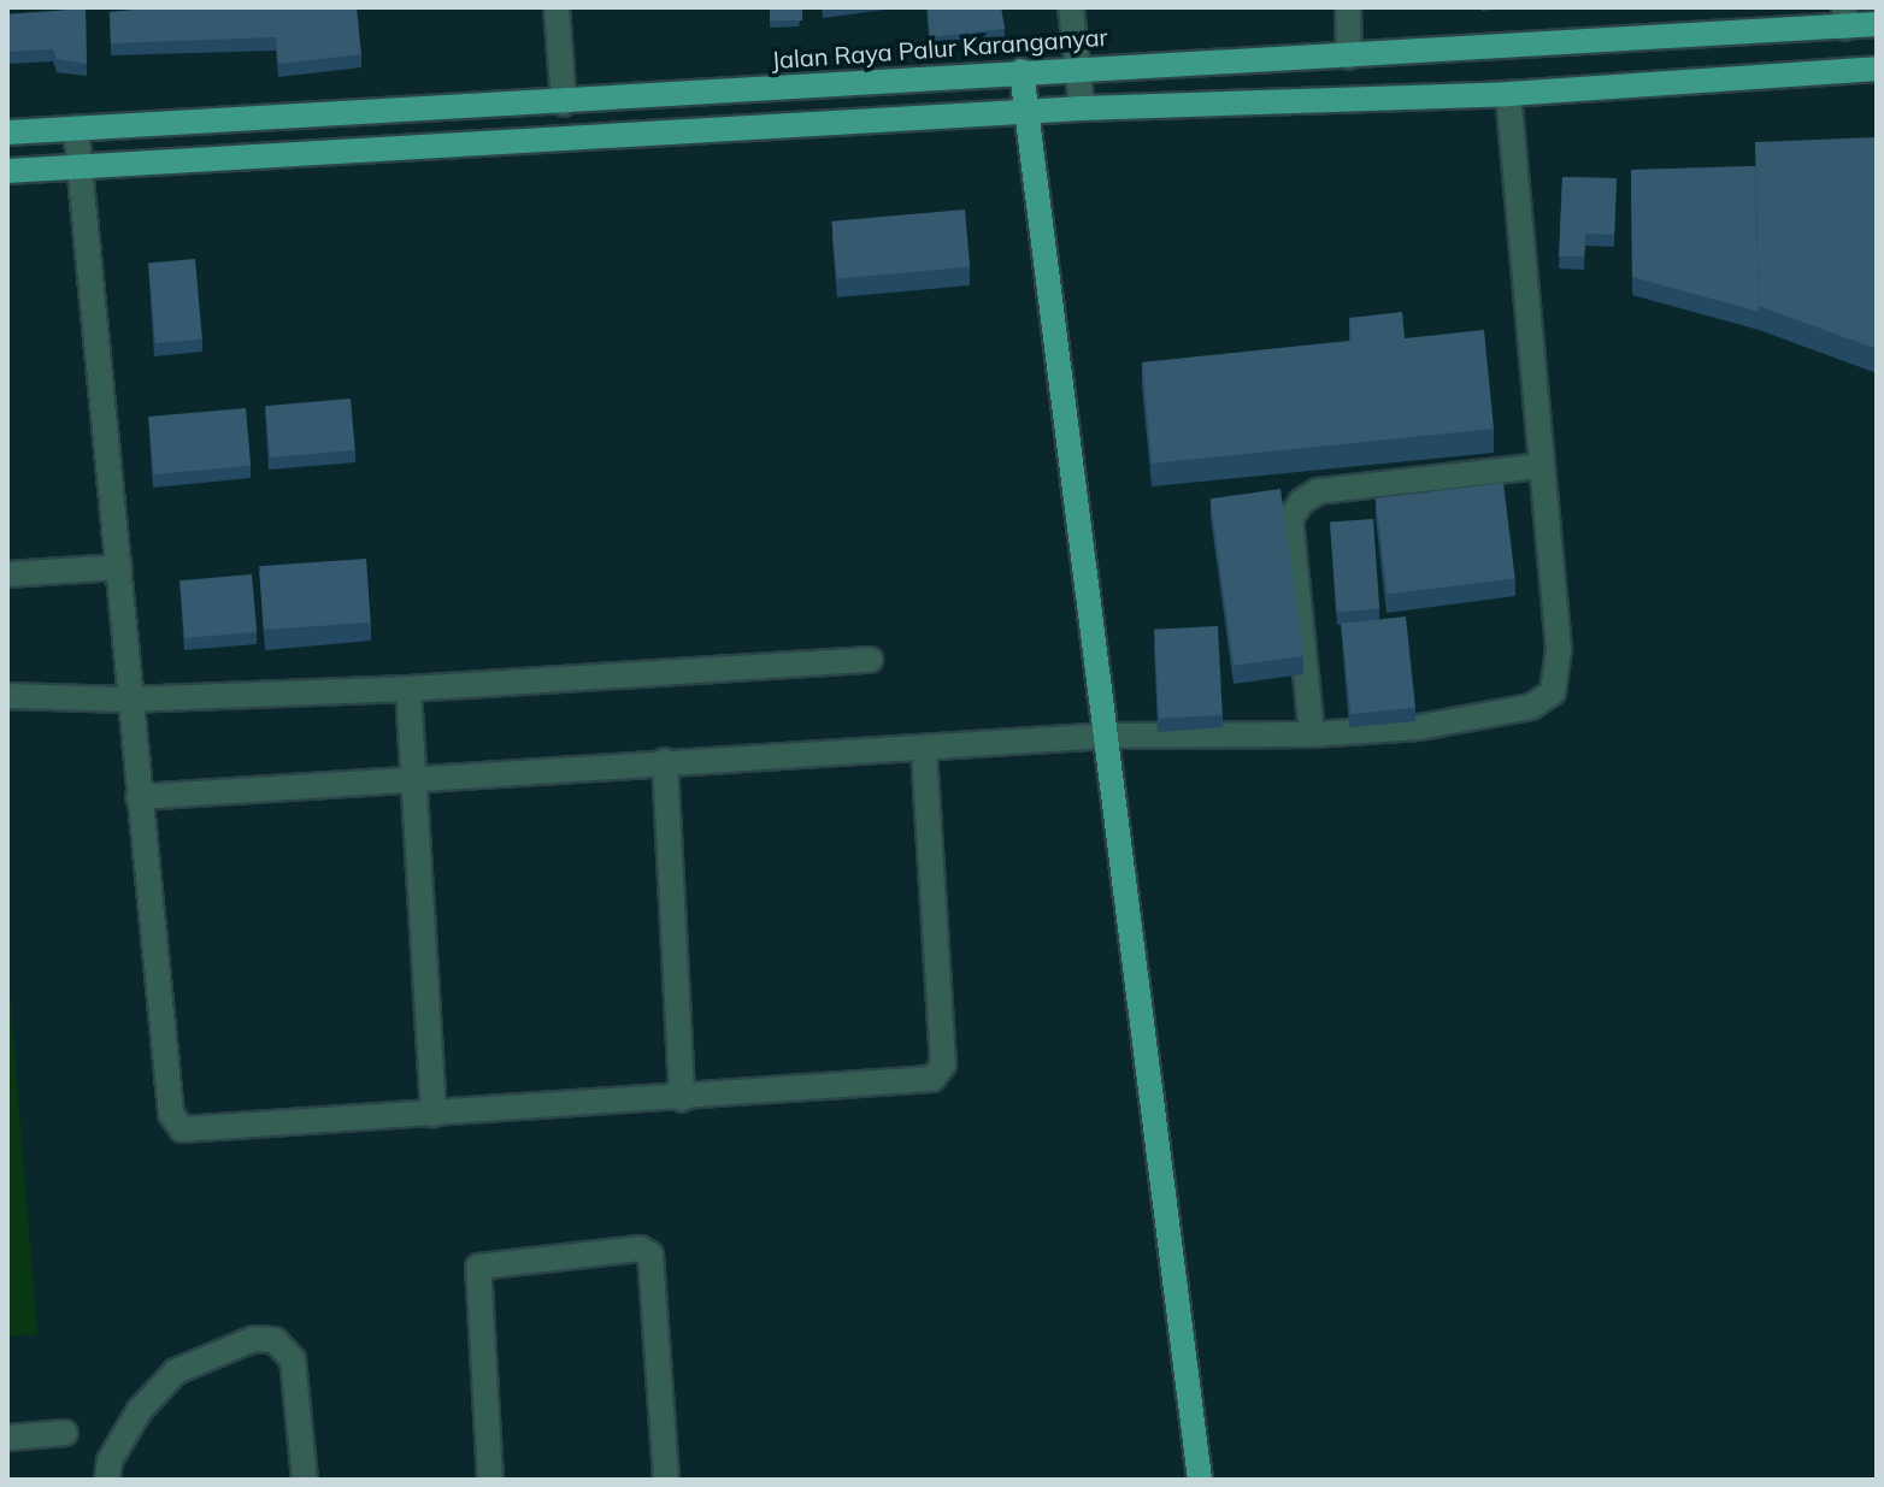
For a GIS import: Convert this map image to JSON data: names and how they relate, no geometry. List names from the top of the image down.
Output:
{
  "streets": {
    "main road": ["Jalan Raya Palur Karanganyar"]
  }
}
